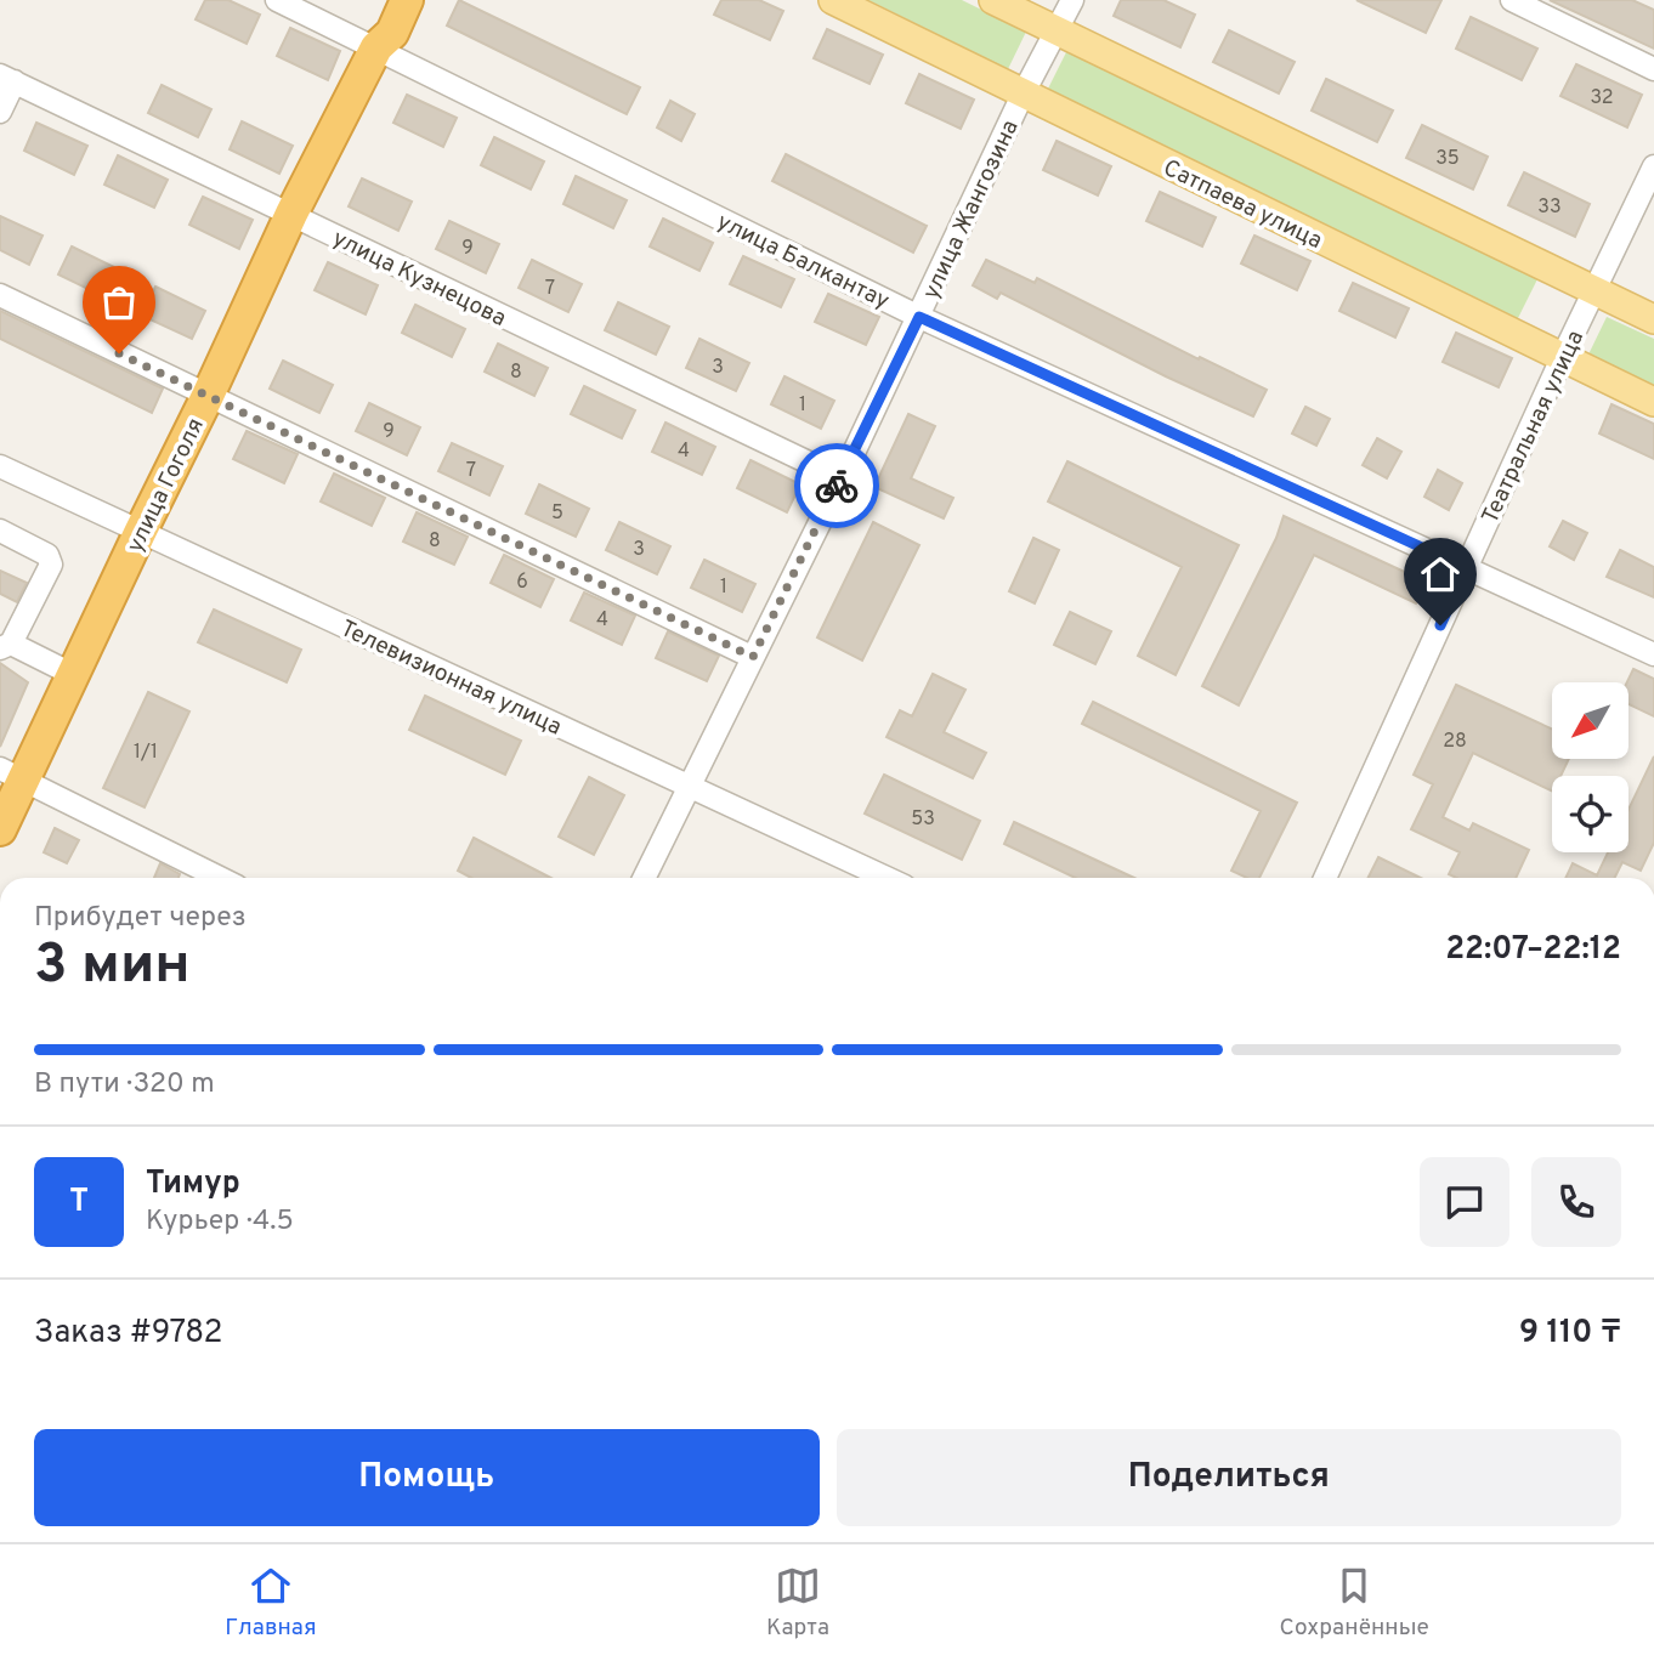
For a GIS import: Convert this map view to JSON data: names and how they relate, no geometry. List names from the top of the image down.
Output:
{
  "streets": {
    "highway": ["улица Гоголя"],
    "main road": ["Сатпаева улица"],
    "street": [
      "улица Жангозина",
      "улица Балкантау",
      "улица Кузнецова",
      "Театральная улица",
      "Телевизионная улица"
    ]
  },
  "crossings": [
    ["Сатпаева улица", "улица Жангозина"],
    ["Сатпаева улица", "Театральная улица"],
    ["улица Жангозина", "улица Балкантау"],
    ["улица Жангозина", "улица Кузнецова"],
    ["улица Жангозина", "Телевизионная улица"],
    ["улица Балкантау", "Театральная улица"],
    ["улица Балкантау", "улица Гоголя"],
    ["улица Кузнецова", "улица Гоголя"],
    ["улица Гоголя", "Телевизионная улица"]
  ],
  "house_numbers": [
    "32",
    "35",
    "33",
    "9",
    "7",
    "3",
    "8",
    "1",
    "9",
    "4",
    "7",
    "5",
    "8",
    "3",
    "6",
    "1",
    "4",
    "28",
    "1/1",
    "53"
  ],
  "north": "bottom left",
  "page": {
    "heading": ["3 мин", "Прибудет через", "22:07–22:12"],
    "panel": [
      "Тимур",
      "Курьер · 4.5",
      "Заказ #9782",
      "9 110 ₸"
    ],
    "bar": "В пути · 320 m",
    "round": "Т",
    "buttons": ["Помощь", "Поделиться"],
    "tabs": ["Главная", "Карта", "Сохранённые"]
  }
}
